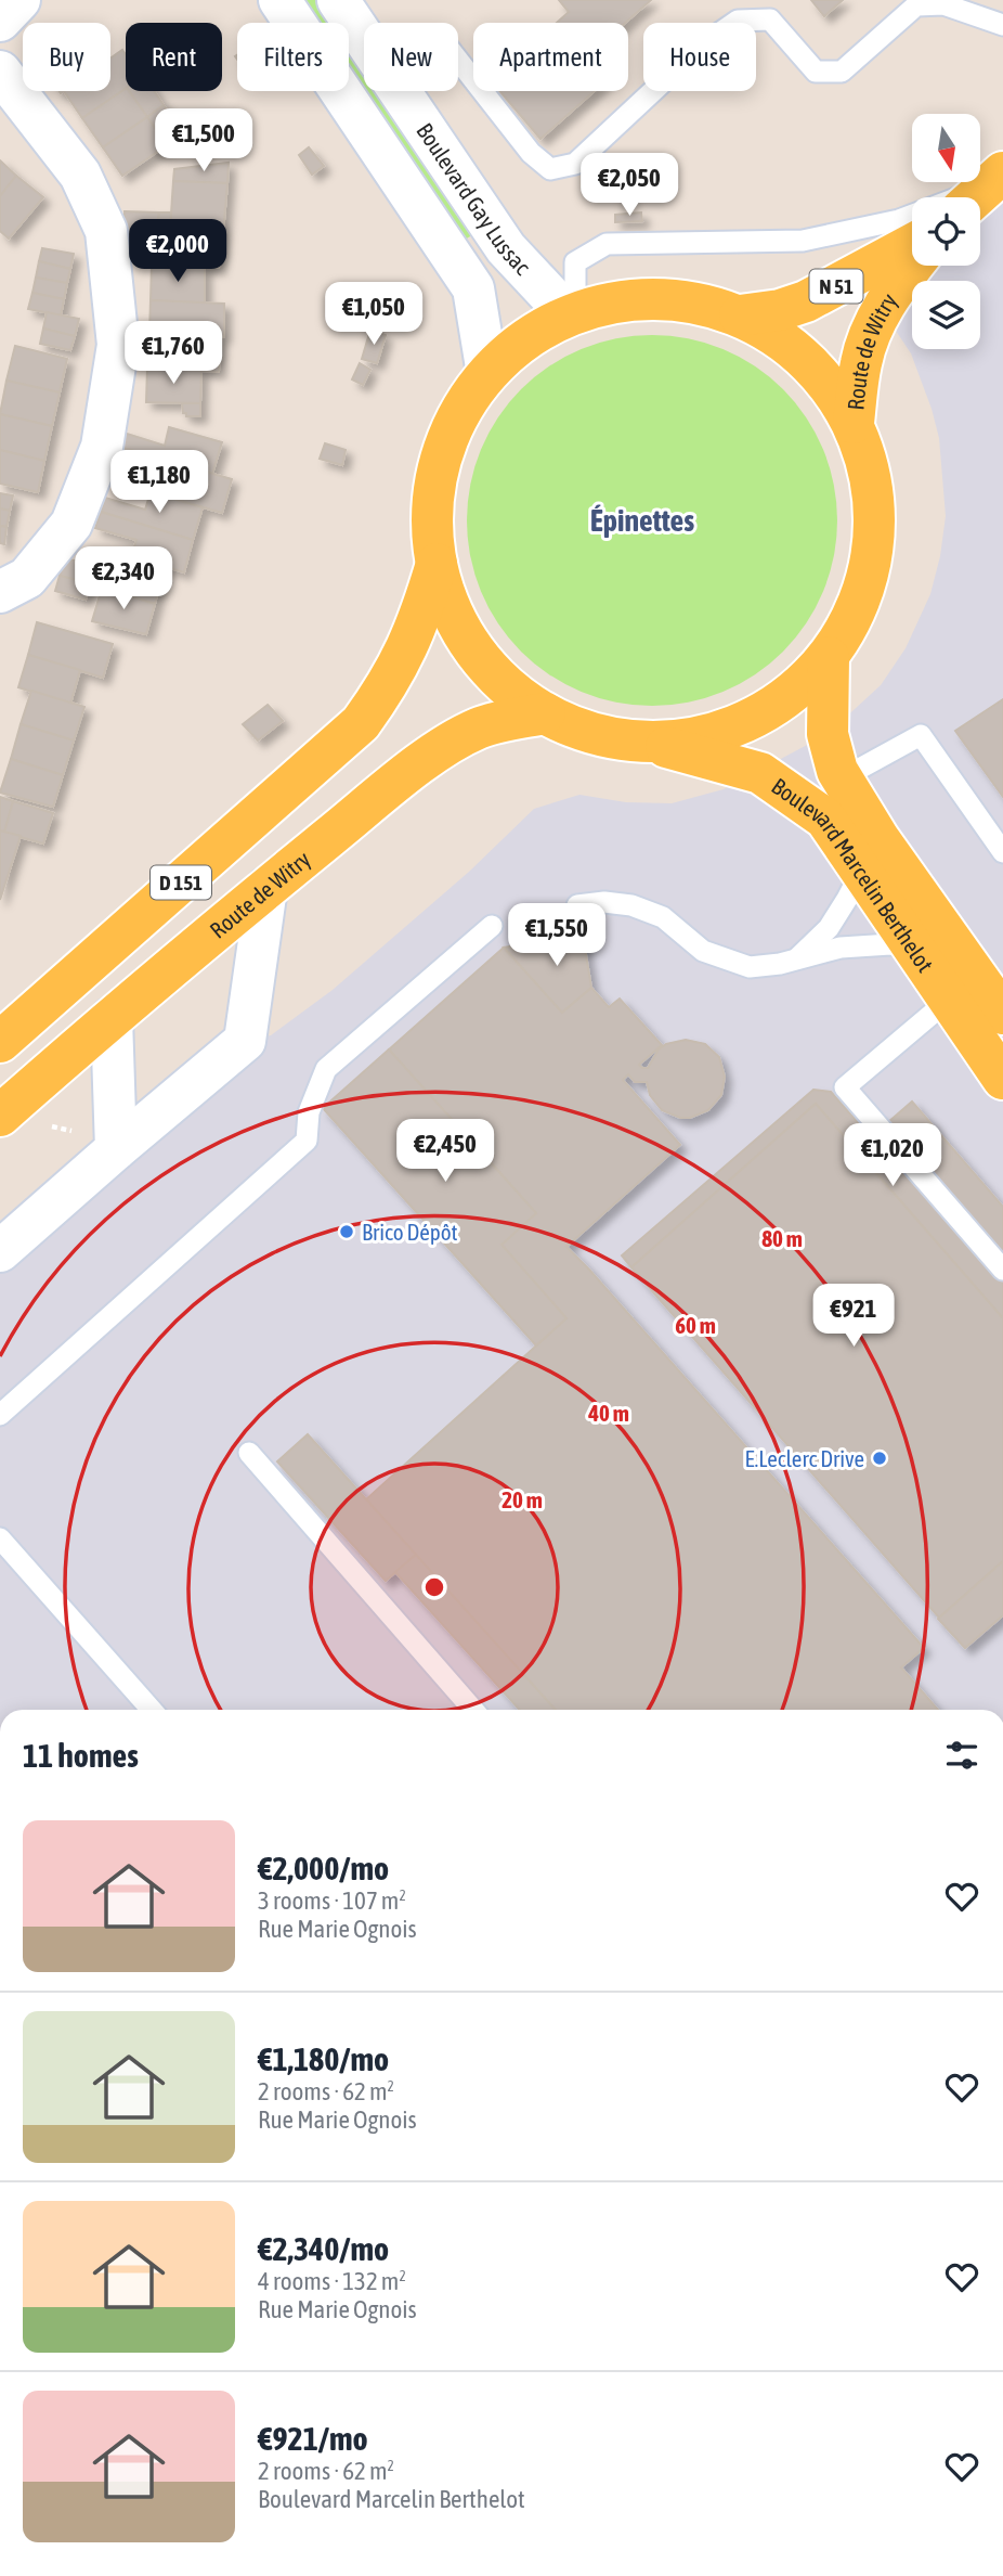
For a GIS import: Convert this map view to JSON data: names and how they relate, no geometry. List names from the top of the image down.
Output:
{
  "streets": {
    "main road": [
      "N 51",
      "Route de Witry",
      "Boulevard Marcelin Berthelot",
      "D 151"
    ],
    "street": ["Boulevard Gay Lussac"]
  },
  "districts": ["Épinettes"],
  "places": ["Brico Dépôt", "E.Leclerc Drive"],
  "north": "bottom",
  "page": {
    "chip": [
      "Buy",
      "Rent",
      "Filters",
      "New",
      "Apartment",
      "House"
    ],
    "price": [
      "€1,500",
      "€2,050",
      "€2,000",
      "€1,050",
      "€1,760",
      "€1,180",
      "€2,340",
      "€1,550",
      "€2,450",
      "€1,020",
      "€921"
    ],
    "heading": "11 homes",
    "list": [
      {
        "name": "€2,000/mo",
        "note": "3 rooms · 107 m² · Rue Marie Ognois"
      },
      {
        "name": "€1,180/mo",
        "note": "2 rooms · 62 m² · Rue Marie Ognois"
      },
      {
        "name": "€2,340/mo",
        "note": "4 rooms · 132 m² · Rue Marie Ognois"
      },
      {
        "name": "€921/mo",
        "note": "2 rooms · 62 m² · Boulevard Marcelin Berthelot"
      }
    ]
  },
  "rings": [
    "80 m",
    "60 m",
    "40 m",
    "20 m"
  ]
}
